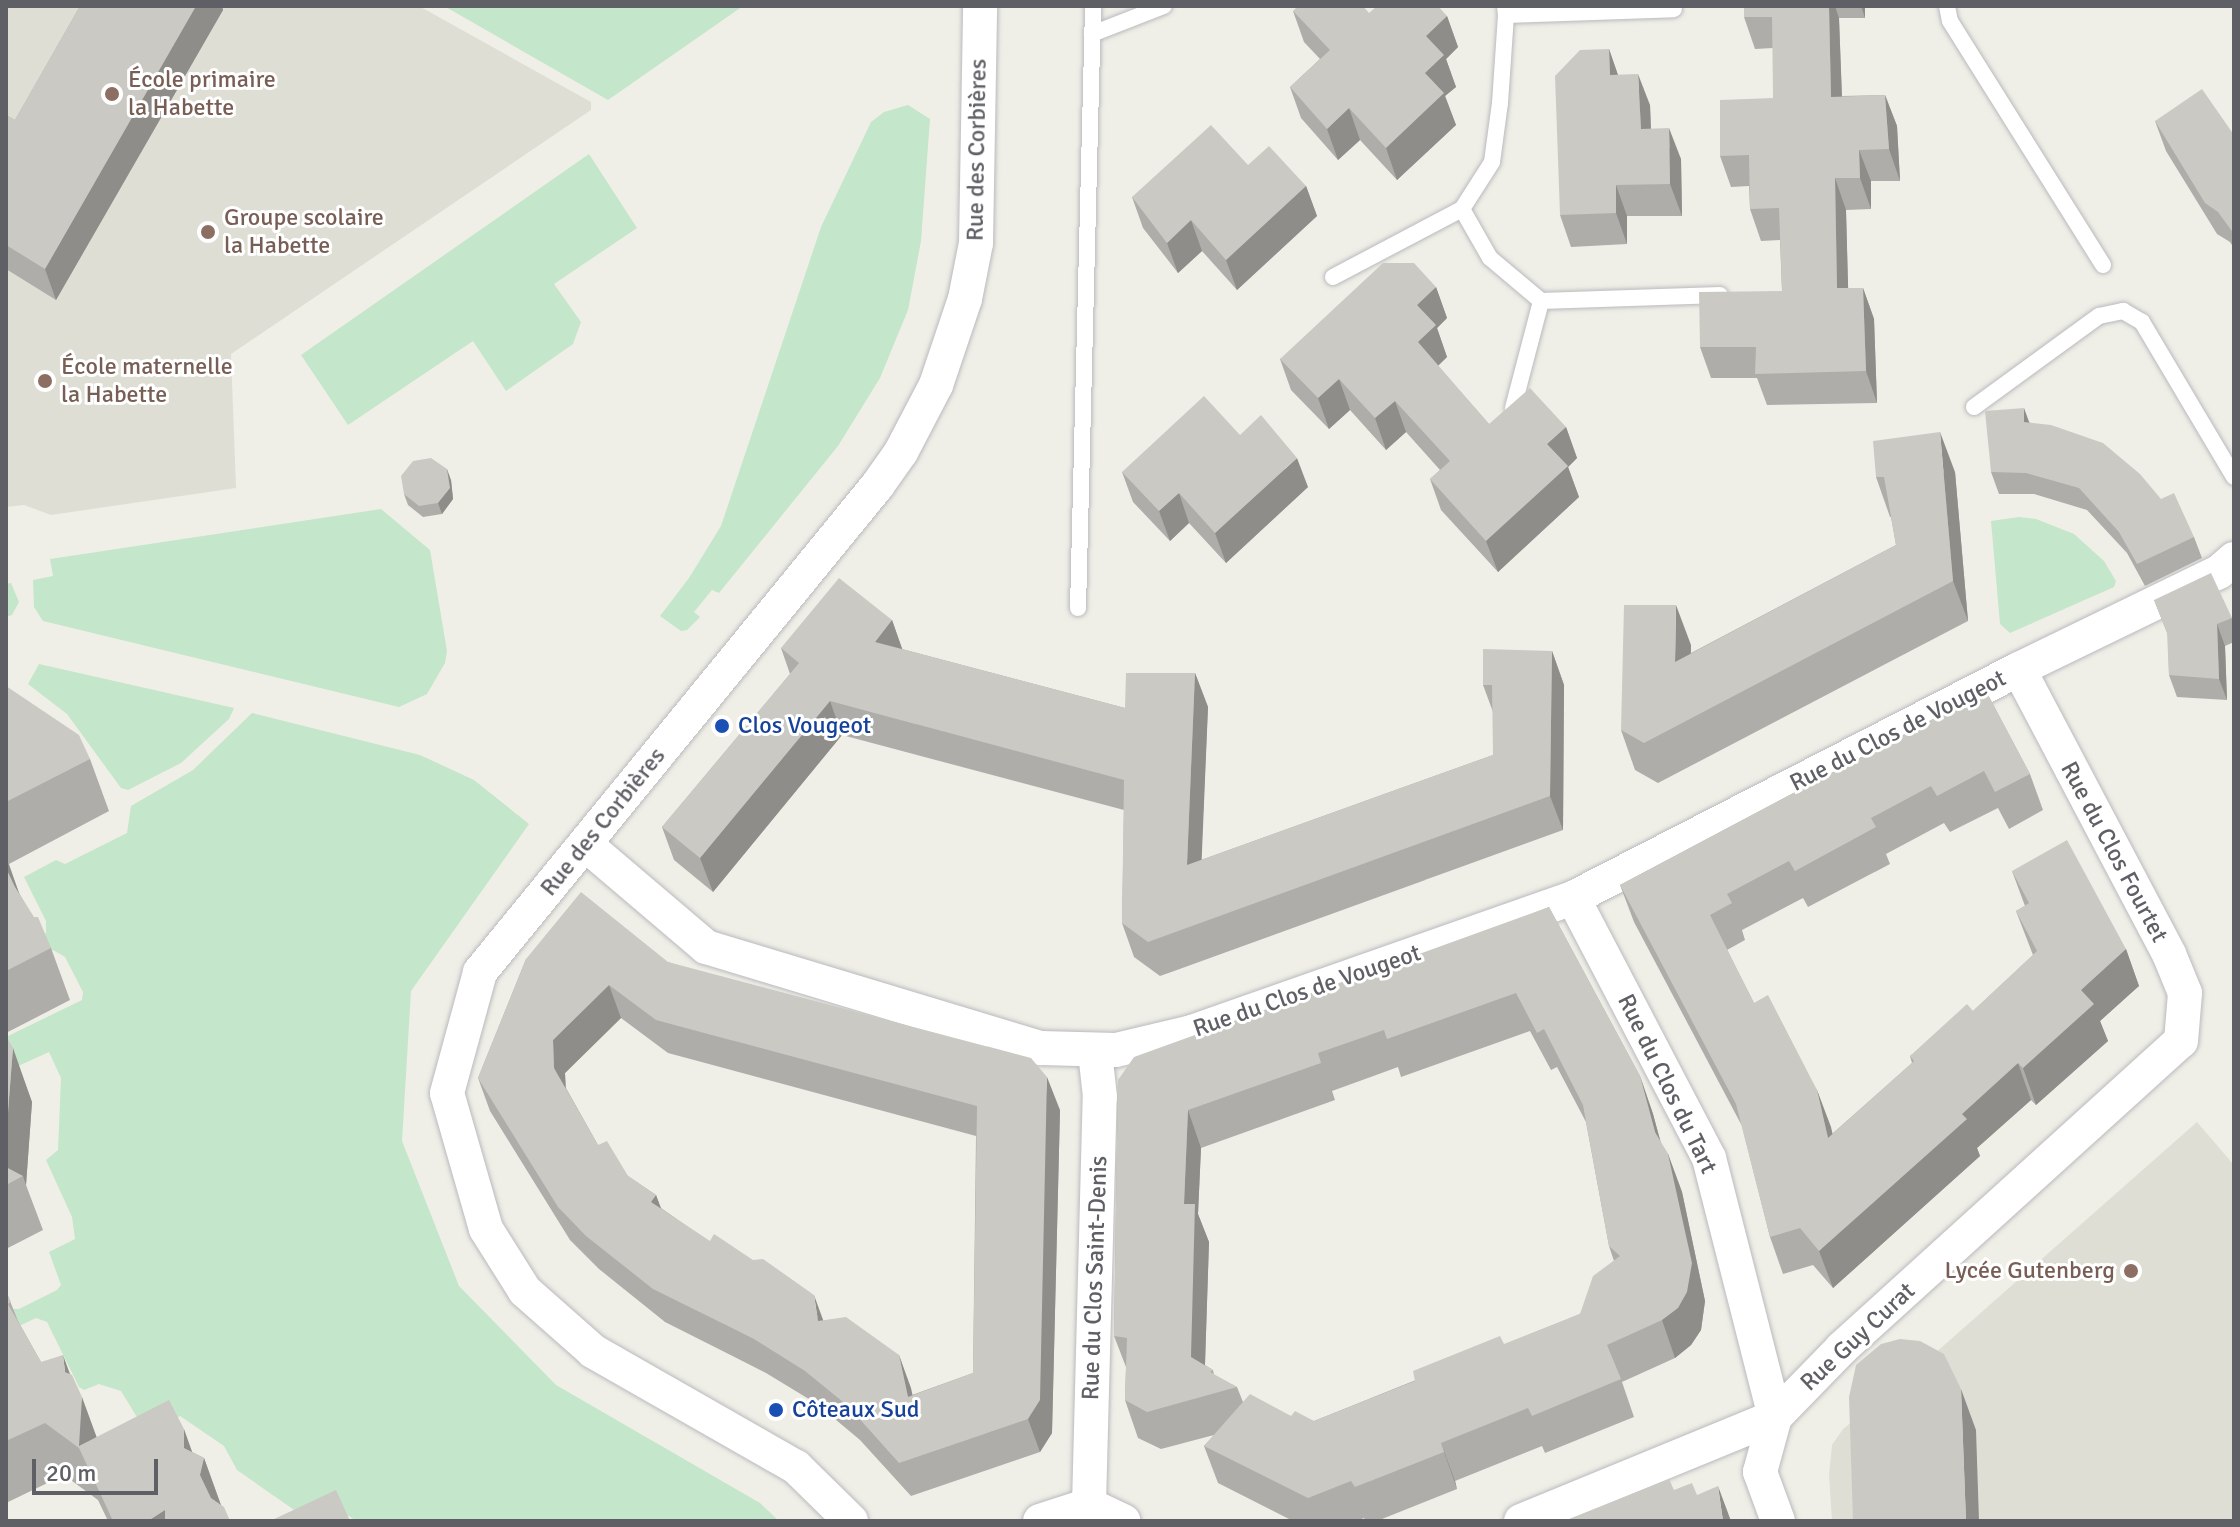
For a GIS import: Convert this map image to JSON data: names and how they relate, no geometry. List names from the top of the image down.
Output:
{
  "streets": {
    "street": [
      "Rue des Corbières",
      "Rue du Clos de Vougeot",
      "Rue du Clos Fourtet",
      "Rue du Clos du Tart",
      "Rue du Clos Saint-Denis",
      "Rue Guy Curat"
    ]
  },
  "crossings": [
    ["Rue des Corbières", "Rue du Clos de Vougeot"],
    ["Rue du Clos de Vougeot", "Rue du Clos Fourtet"],
    ["Rue du Clos de Vougeot", "Rue du Clos du Tart"],
    ["Rue du Clos de Vougeot", "Rue du Clos Saint-Denis"],
    ["Rue du Clos Fourtet", "Rue Guy Curat"],
    ["Rue du Clos du Tart", "Rue Guy Curat"]
  ],
  "places": [
    "École primaire la Habette",
    "Groupe scolaire la Habette",
    "École maternelle la Habette",
    "Clos Vougeot",
    "Lycée Gutenberg",
    "Côteaux Sud"
  ],
  "scale_bar": "20 m"
}
